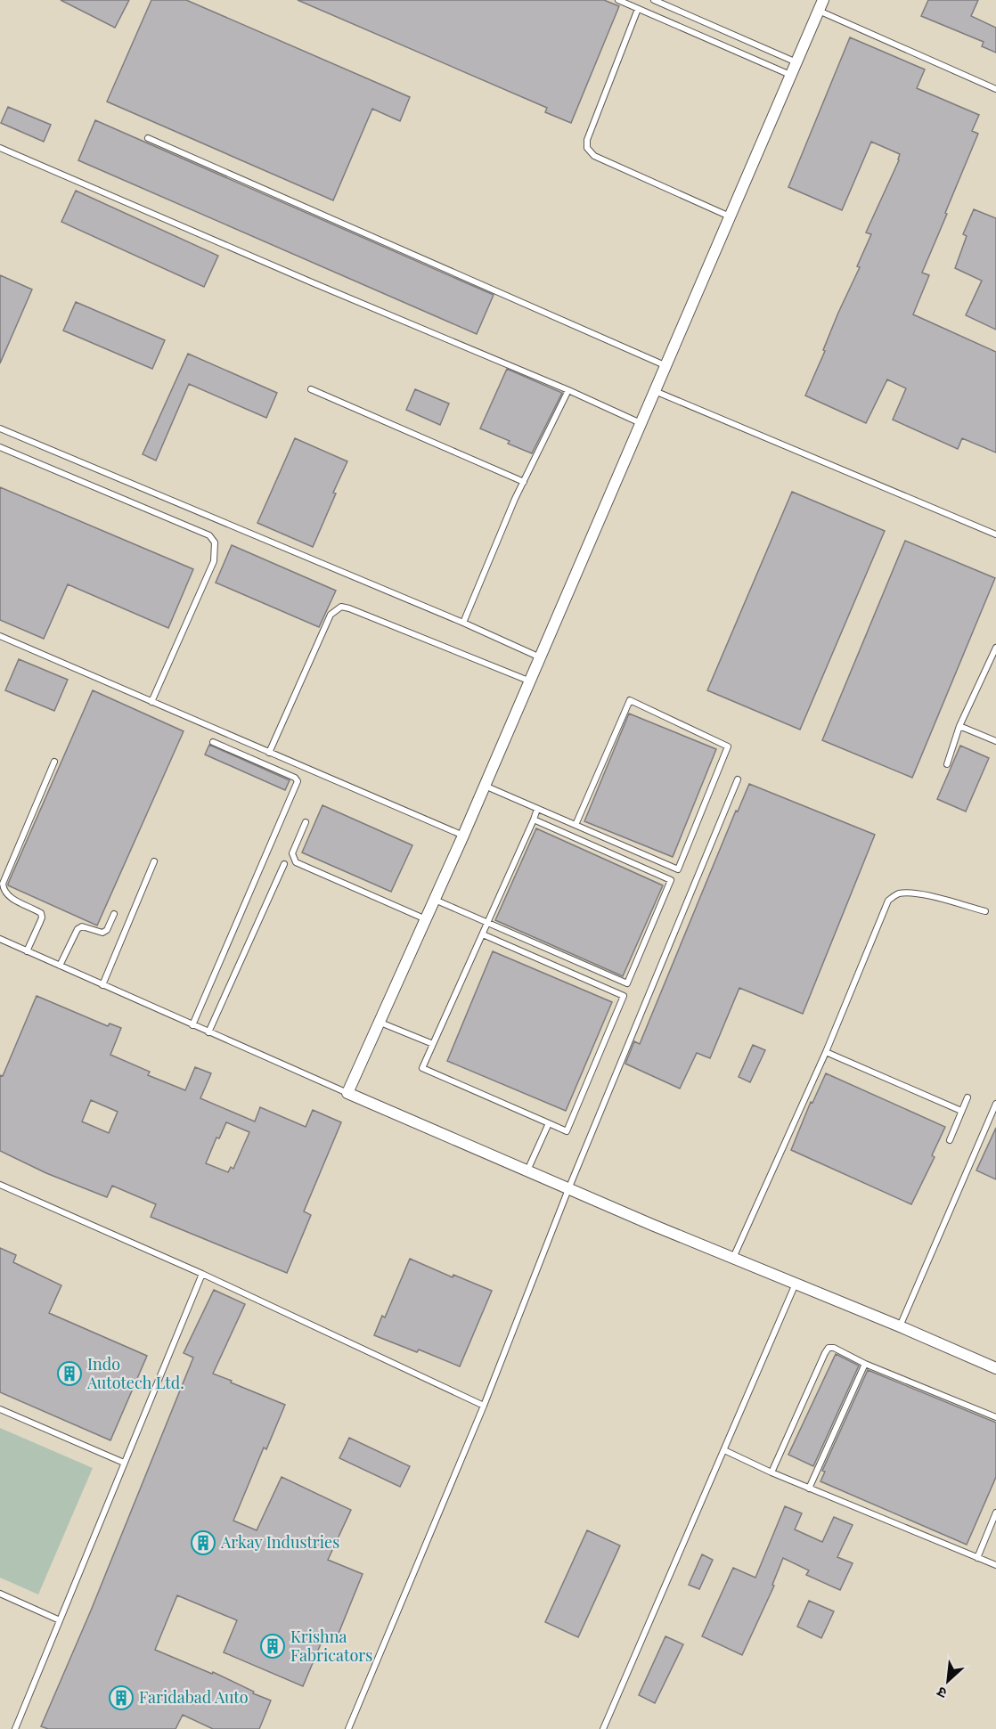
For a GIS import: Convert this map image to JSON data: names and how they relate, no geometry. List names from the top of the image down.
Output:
{
  "places": {
    "building": [
      "Indo Autotech Ltd.",
      "Arkay Industries",
      "Krishna Fabricators",
      "Faridabad Auto"
    ]
  },
  "north": "bottom left"
}
